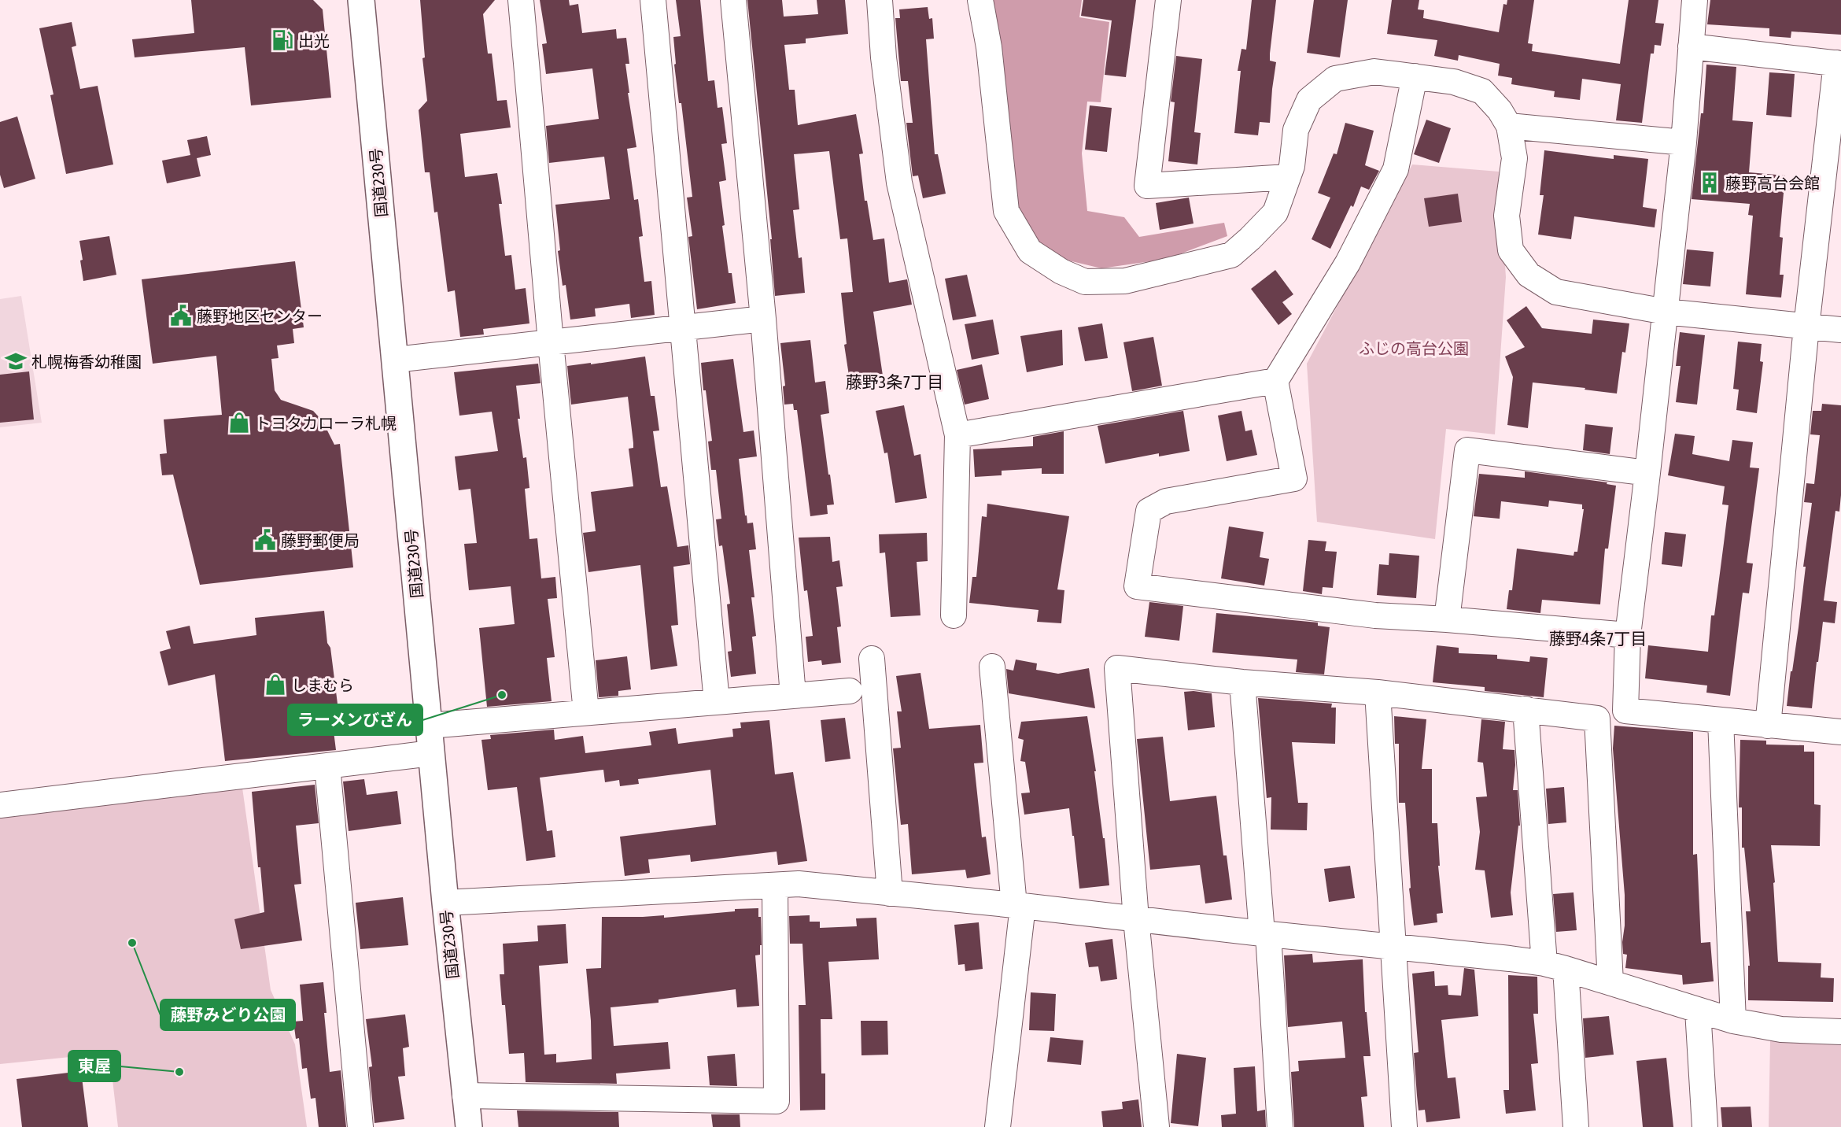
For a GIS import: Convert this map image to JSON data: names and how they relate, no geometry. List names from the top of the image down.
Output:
{
  "streets": {
    "highway": ["国道230号"]
  },
  "districts": ["藤野3条7丁目", "藤野4条7丁目"],
  "parks": ["ふじの高台公園"],
  "places": {
    "fuel station": ["出光"],
    "building": ["藤野高台会館"],
    "public building": ["藤野地区センター", "藤野郵便局"],
    "school or university": ["札幌梅香幼稚園"],
    "shop": ["トヨタカローラ札幌", "しまむら"],
    "other": ["ラーメンびざん", "藤野みどり公園", "東屋"]
  }
}
